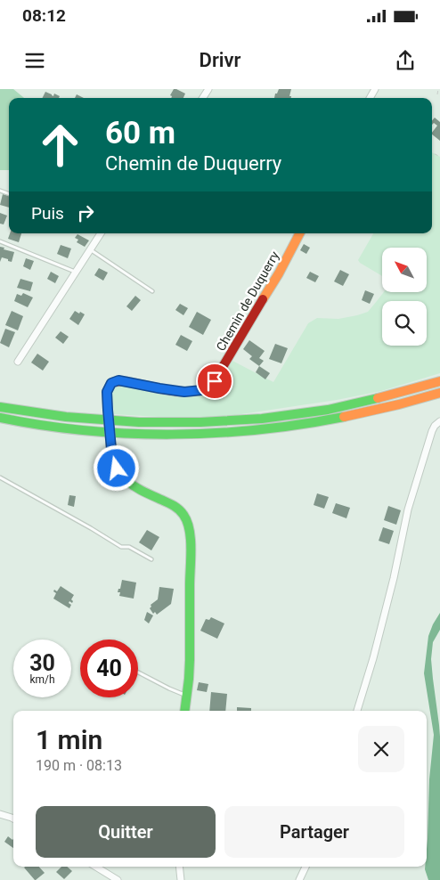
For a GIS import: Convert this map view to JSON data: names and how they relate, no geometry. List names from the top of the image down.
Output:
{
  "streets": {
    "main road": ["Chemin de Duquerry"]
  },
  "north": "top left",
  "page": {
    "status": "08:12",
    "header": "Drivr",
    "turn": ["60 m", "Chemin de Duquerry"],
    "then": "Puis",
    "speed": "30 km/h",
    "limit": "40",
    "heading": ["1 min", "190 m · 08:13"],
    "buttons": ["Quitter", "Partager"]
  }
}
